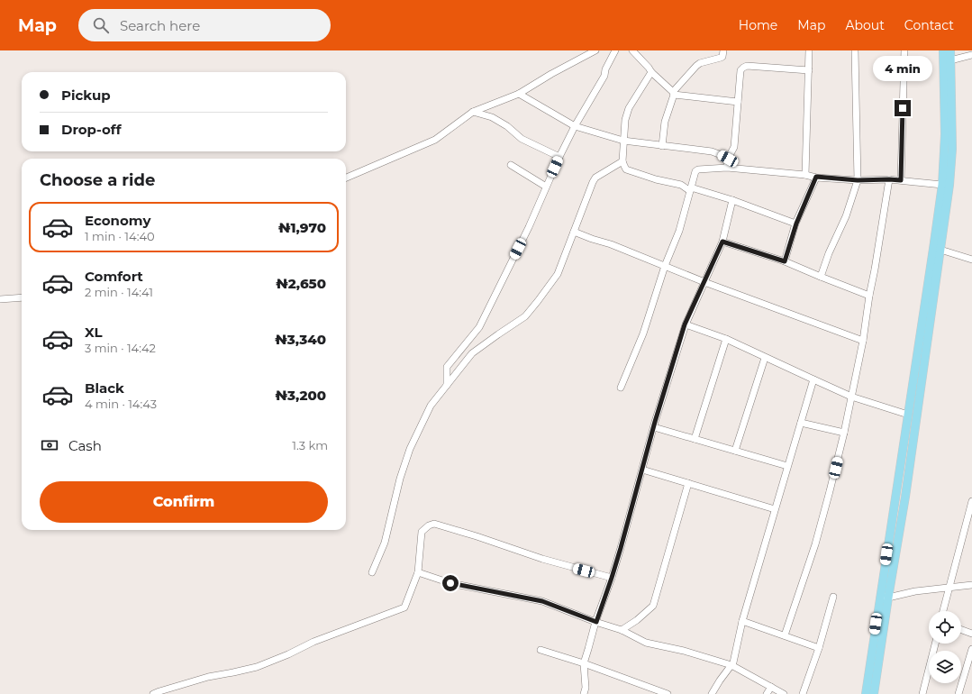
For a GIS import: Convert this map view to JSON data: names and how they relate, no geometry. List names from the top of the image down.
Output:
{
  "page": {
    "header": "Map",
    "search": "Search here",
    "nav": [
      "Home",
      "Map",
      "About",
      "Contact"
    ],
    "bubble": "4 min",
    "banner": ["Pickup", "Drop-off"],
    "heading": "Choose a ride",
    "list": [
      {
        "name": "Economy",
        "note": "1 min · 14:40",
        "value": "₦1,970"
      },
      {
        "name": "Comfort",
        "note": "2 min · 14:41",
        "value": "₦2,650"
      },
      {
        "name": "XL",
        "note": "3 min · 14:42",
        "value": "₦3,340"
      },
      {
        "name": "Black",
        "note": "4 min · 14:43",
        "value": "₦3,200"
      }
    ],
    "pay": ["Cash", "1.3 km"],
    "buttons": "Confirm"
  }
}
